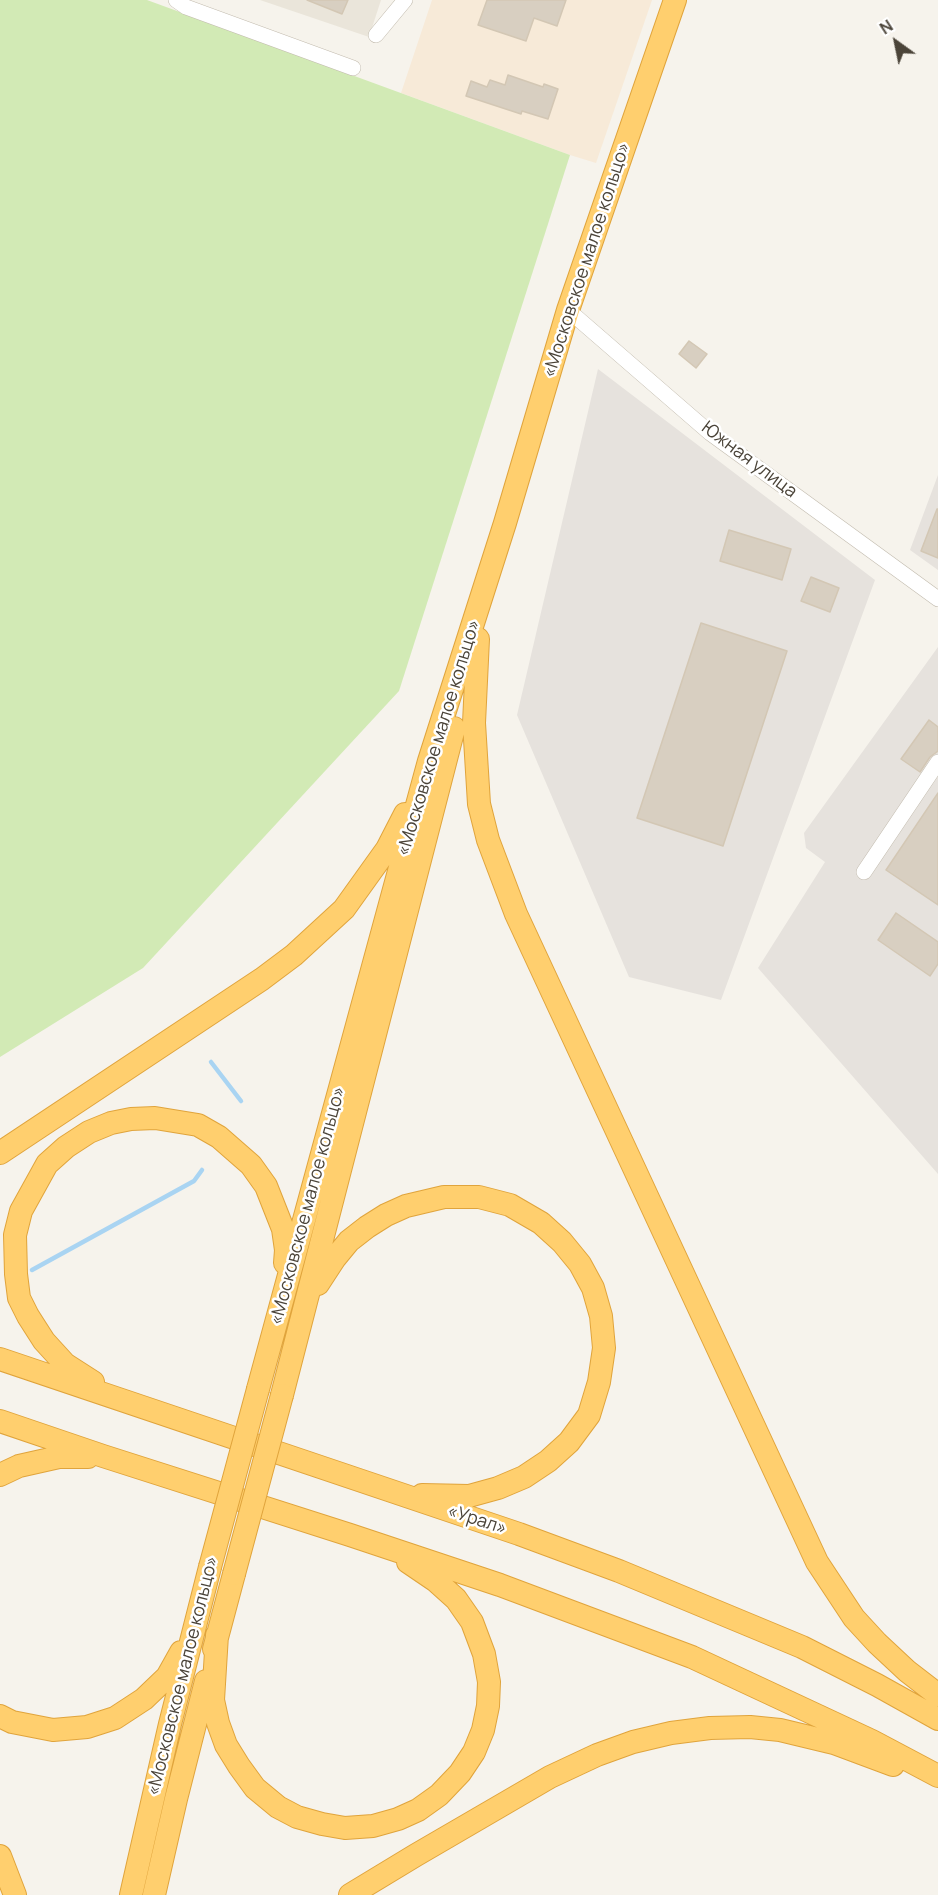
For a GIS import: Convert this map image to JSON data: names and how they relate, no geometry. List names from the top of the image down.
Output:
{
  "streets": {
    "highway": ["«Московское малое кольцо»", "«Урал»"],
    "street": ["Южная улица"]
  },
  "crossings": [
    ["«Московское малое кольцо»", "Южная улица"]
  ],
  "north": "top left"
}
